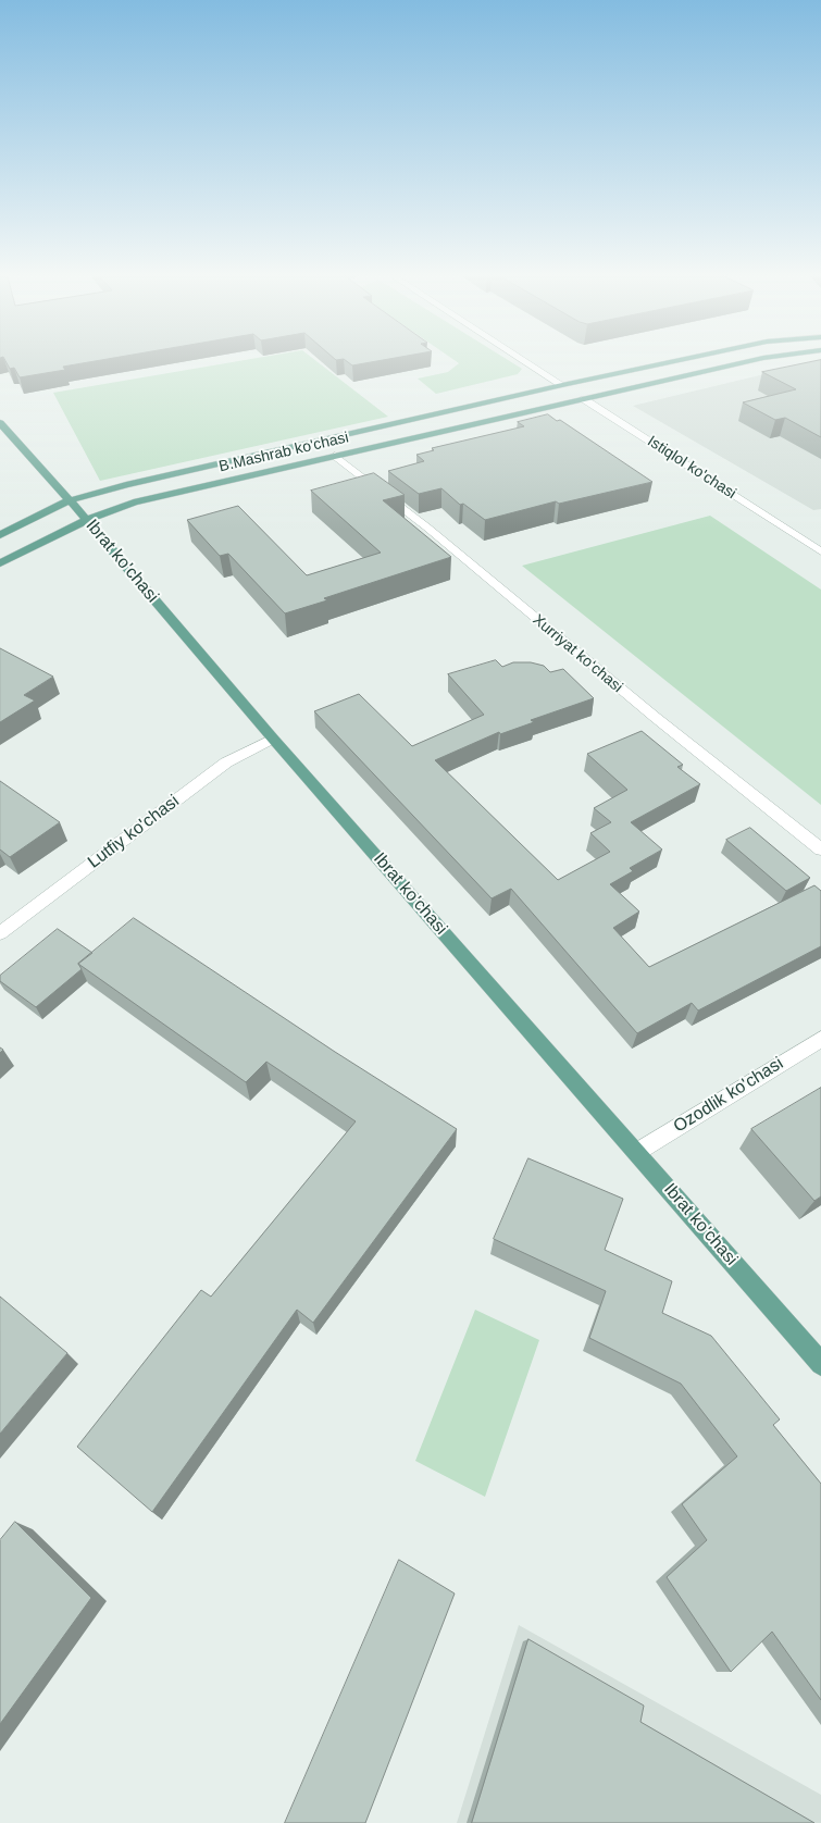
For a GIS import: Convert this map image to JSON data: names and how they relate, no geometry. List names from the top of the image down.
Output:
{
  "streets": {
    "main road": ["B.Mashrab ko'chasi", "Istiqlol ko'chasi", "Ibrat ko'chasi"],
    "street": ["Xurriyat ko‘chasi", "Lutfiy ko'chasi", "Ozodlik ko'chasi"]
  },
  "crossings": [
    ["B.Mashrab ko'chasi", "Istiqlol ko'chasi"],
    ["B.Mashrab ko'chasi", "Ibrat ko'chasi"],
    ["B.Mashrab ko'chasi", "Xurriyat ko‘chasi"],
    ["Ibrat ko'chasi", "Lutfiy ko'chasi"],
    ["Ibrat ko'chasi", "Ozodlik ko'chasi"]
  ]
}
